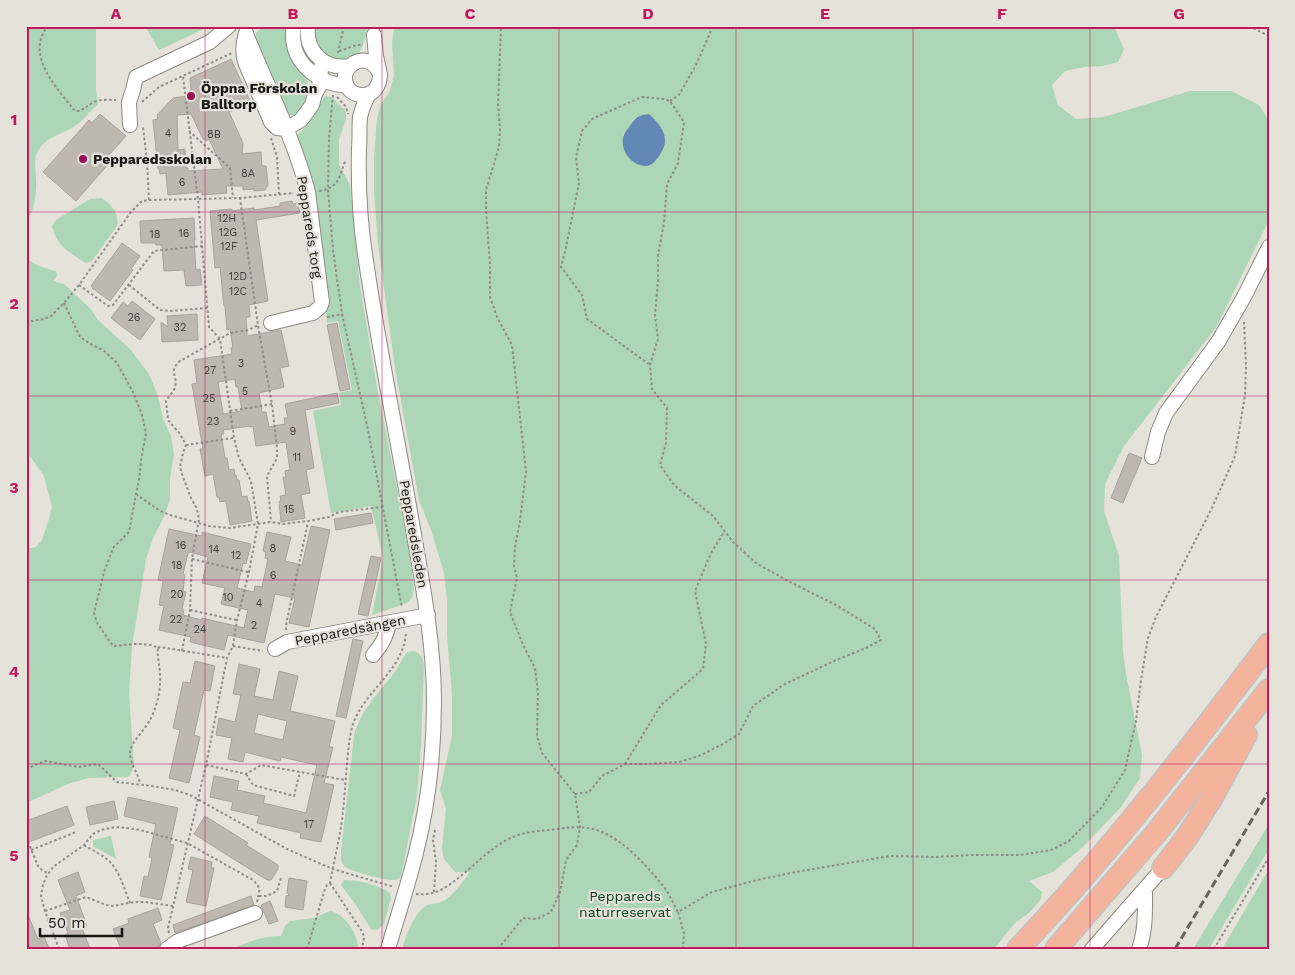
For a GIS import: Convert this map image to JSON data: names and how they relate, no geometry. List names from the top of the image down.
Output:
{
  "streets": {
    "street": ["Peppareds torg", "Pepparedsleden", "Pepparedsängen"]
  },
  "crossings": [
    ["Pepparedsleden", "Pepparedsängen"]
  ],
  "parks": ["Peppareds naturreservat"],
  "places": ["Öppna Förskolan Balltorp", "Pepparedsskolan"],
  "house_numbers": [
    "4",
    "8B",
    "8A",
    "6",
    "12H",
    "12G",
    "16",
    "18",
    "12F",
    "12D",
    "12C",
    "26",
    "32",
    "3",
    "27",
    "5",
    "25",
    "23",
    "9",
    "11",
    "15",
    "16",
    "8",
    "14",
    "12",
    "18",
    "6",
    "20",
    "10",
    "4",
    "22",
    "2",
    "24",
    "17"
  ],
  "scale_bar": "50 m",
  "grid": {
    "columns": [
      "A",
      "B",
      "C",
      "D",
      "E",
      "F",
      "G"
    ],
    "rows": [
      "1",
      "2",
      "3",
      "4",
      "5"
    ]
  }
}
